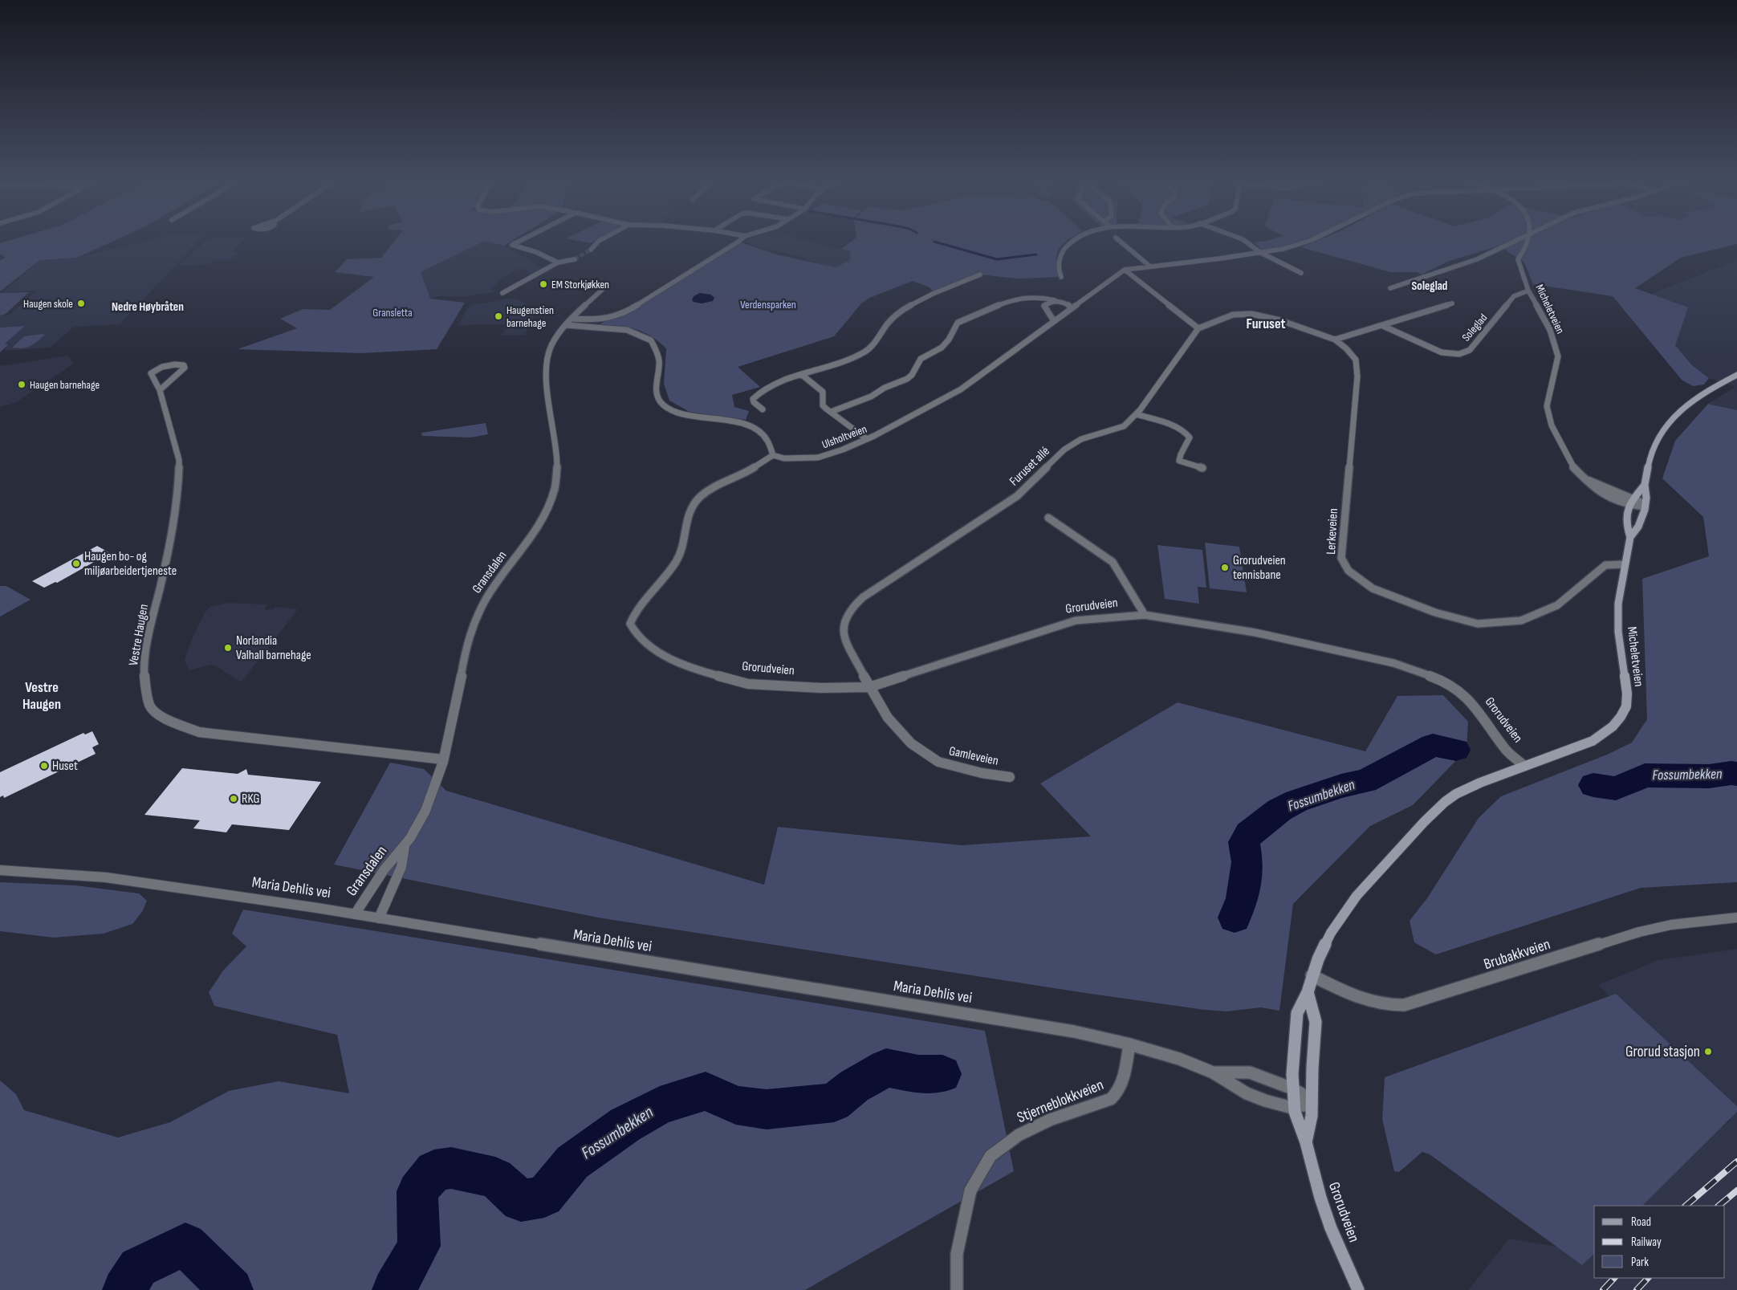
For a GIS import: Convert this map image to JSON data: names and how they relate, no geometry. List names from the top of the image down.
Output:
{
  "streets": {
    "main road": ["Micheletveien", "Grorudveien"],
    "street": [
      "Soleglad",
      "Ulsholtveien",
      "Furuset allé",
      "Lerkeveien",
      "Gransdalen",
      "Vestre Haugen",
      "Gamleveien",
      "Maria Dehlis vei",
      "Brubakkveien",
      "Stjerneblokkveien"
    ]
  },
  "crossings": [
    ["Micheletveien", "Soleglad"],
    ["Micheletveien", "Lerkeveien"],
    ["Micheletveien", "Grorudveien"],
    ["Ulsholtveien", "Grorudveien"],
    ["Furuset allé", "Lerkeveien"],
    ["Furuset allé", "Grorudveien"],
    ["Furuset allé", "Gamleveien"],
    ["Gransdalen", "Vestre Haugen"],
    ["Gransdalen", "Maria Dehlis vei"],
    ["Grorudveien", "Gamleveien"],
    ["Grorudveien", "Maria Dehlis vei"],
    ["Grorudveien", "Brubakkveien"],
    ["Maria Dehlis vei", "Stjerneblokkveien"]
  ],
  "districts": [
    "Soleglad",
    "Nedre Høybråten",
    "Furuset",
    "Vestre Haugen"
  ],
  "water": ["Fossumbekken"],
  "parks": ["Verdensparken", "Gransletta"],
  "places": [
    "EM Storkjøkken",
    "Haugen skole",
    "Haugenstien barnehage",
    "Haugen barnehage",
    "Haugen bo- og miljøarbeidertjeneste",
    "Grorudveien tennisbane",
    "Norlandia Valhall barnehage",
    "Huset",
    "RKG",
    "Grorud stasjon"
  ],
  "legend": ["Road", "Railway", "Park"]
}
